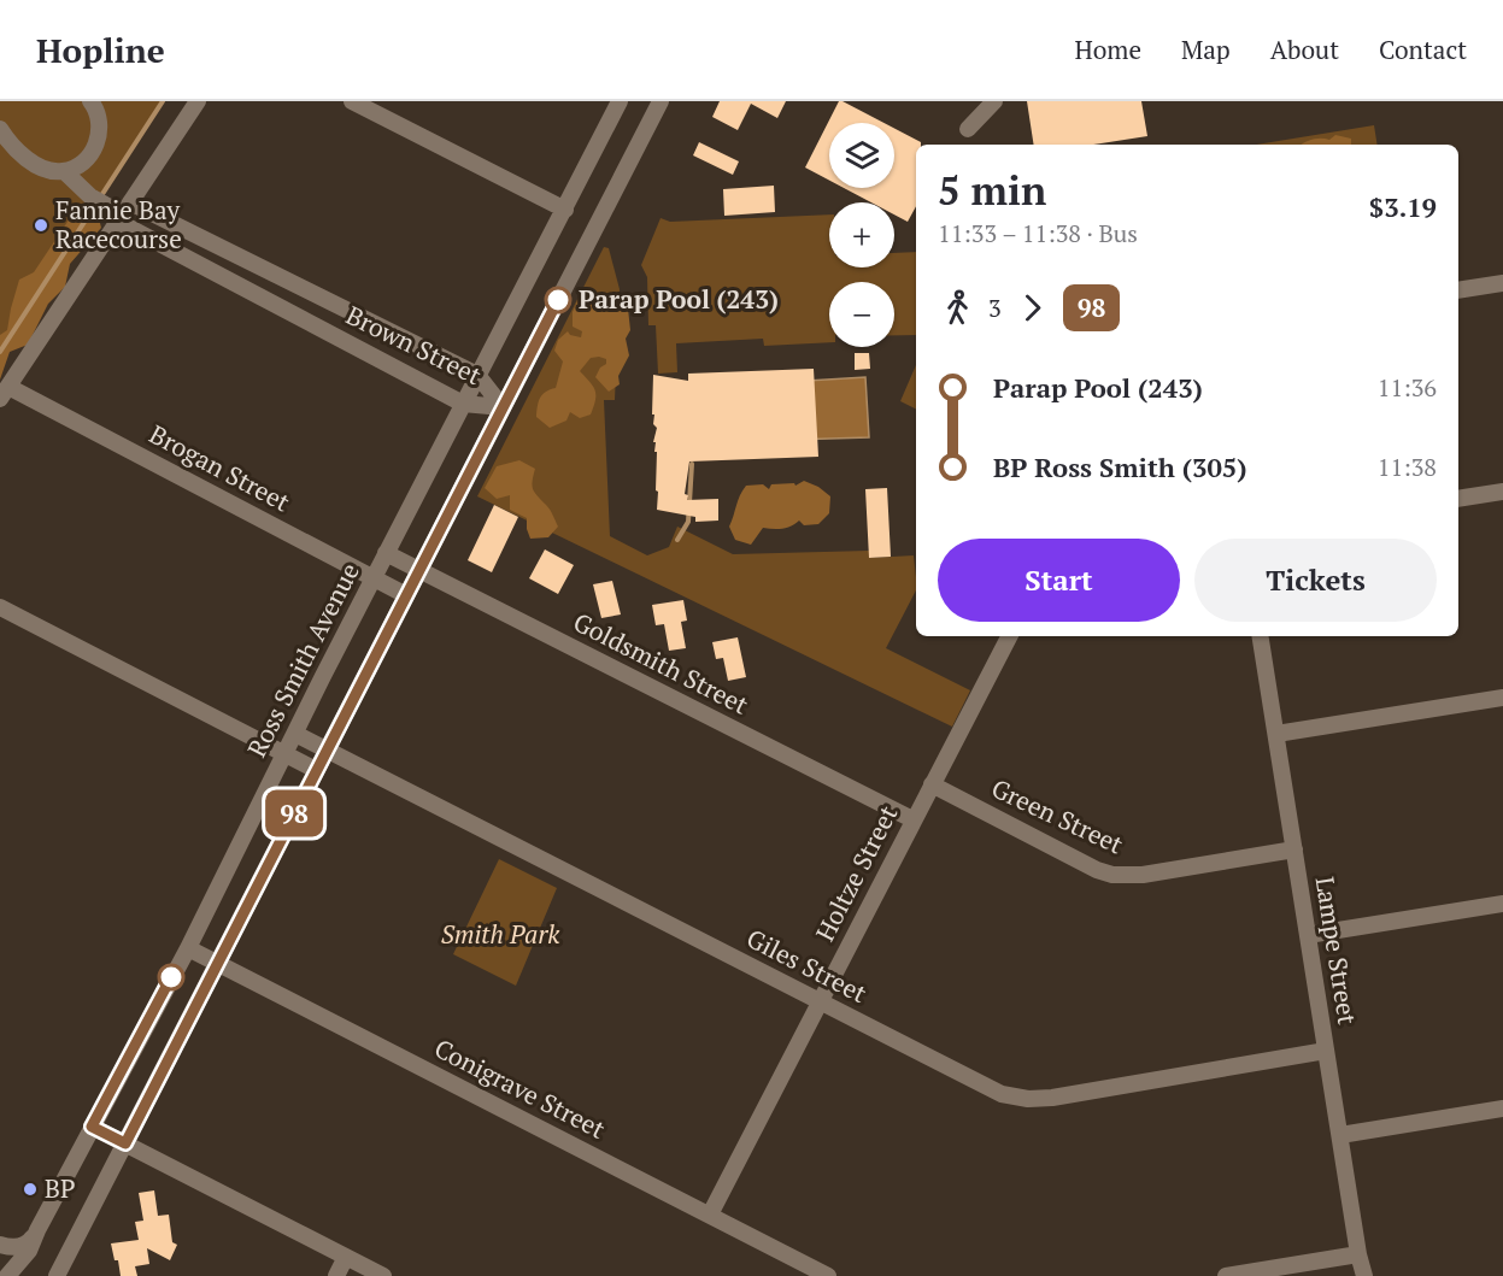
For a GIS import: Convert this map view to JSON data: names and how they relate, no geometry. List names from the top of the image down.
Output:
{
  "streets": {
    "street": [
      "Brown Street",
      "Brogan Street",
      "Ross Smith Avenue",
      "Goldsmith Street",
      "Green Street",
      "Holtze Street",
      "Lampe Street",
      "Giles Street",
      "Conigrave Street"
    ]
  },
  "crossings": [
    ["Brown Street", "Ross Smith Avenue"],
    ["Brogan Street", "Ross Smith Avenue"],
    ["Ross Smith Avenue", "Goldsmith Street"],
    ["Ross Smith Avenue", "Giles Street"],
    ["Ross Smith Avenue", "Conigrave Street"],
    ["Goldsmith Street", "Holtze Street"],
    ["Green Street", "Holtze Street"],
    ["Green Street", "Lampe Street"],
    ["Holtze Street", "Giles Street"],
    ["Holtze Street", "Conigrave Street"],
    ["Lampe Street", "Giles Street"]
  ],
  "parks": ["Smith Park"],
  "places": ["Fannie Bay Racecourse", "Parap Pool (243)", "BP"],
  "lines": ["bus line 98"],
  "page": {
    "header": "Hopline",
    "nav": [
      "Home",
      "Map",
      "About",
      "Contact"
    ],
    "on_map": "98",
    "map_buttons": ["+", "−"],
    "heading": ["5 min", "11:33 – 11:38 · Bus", "$3.19"],
    "legs": ["3", "98"],
    "list": [
      {
        "name": "Parap Pool (243)",
        "value": "11:36"
      },
      {
        "name": "BP Ross Smith (305)",
        "value": "11:38"
      }
    ],
    "buttons": ["Start", "Tickets"]
  }
}
